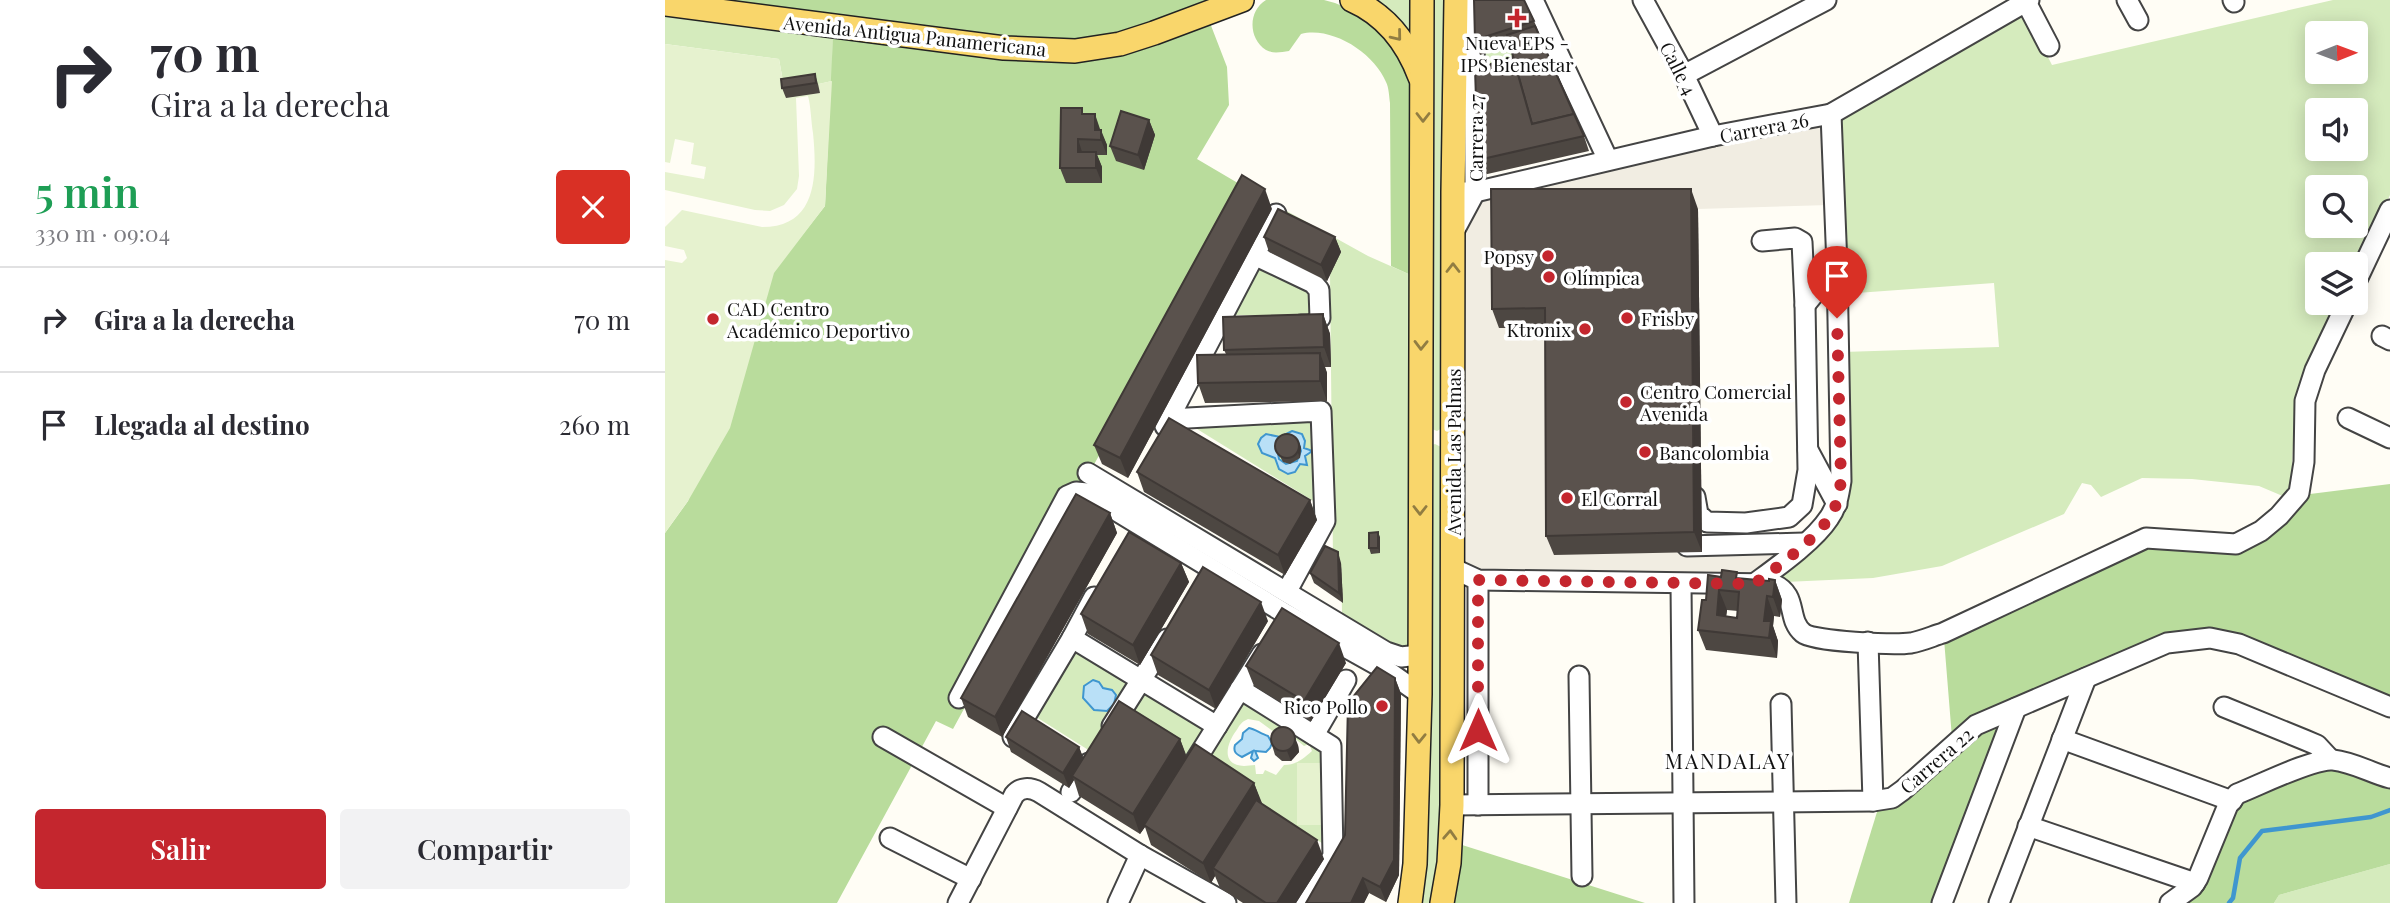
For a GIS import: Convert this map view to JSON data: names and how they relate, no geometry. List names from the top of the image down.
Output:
{
  "streets": {
    "main road": ["Avenida Antigua Panamericana", "Avenida Las Palmas"],
    "street": [
      "Calle 4",
      "Carrera 26",
      "Carrera 27",
      "Carrera 22"
    ]
  },
  "crossings": [
    ["Calle 4", "Carrera 26"],
    ["Carrera 26", "Carrera 27"],
    ["Carrera 26", "Avenida Las Palmas"],
    ["Carrera 27", "Avenida Las Palmas"],
    ["Avenida Las Palmas", "Carrera 22"]
  ],
  "districts": ["MANDALAY"],
  "places": {
    "health": ["Nueva EPS - IPS Bienestar"],
    "other": [
      "Popsy",
      "Olímpica",
      "Frisby",
      "CAD Centro Académico Deportivo",
      "Ktronix",
      "Centro Comercial Avenida",
      "Bancolombia",
      "El Corral",
      "Rico Pollo"
    ]
  },
  "north": "right",
  "page": {
    "turn": ["70 m", "Gira a la derecha"],
    "heading": ["5 min", "330 m · 09:04"],
    "list": [
      {
        "name": "Gira a la derecha",
        "value": "70 m"
      },
      {
        "name": "Llegada al destino",
        "value": "260 m"
      }
    ],
    "buttons": ["Salir", "Compartir"]
  }
}
